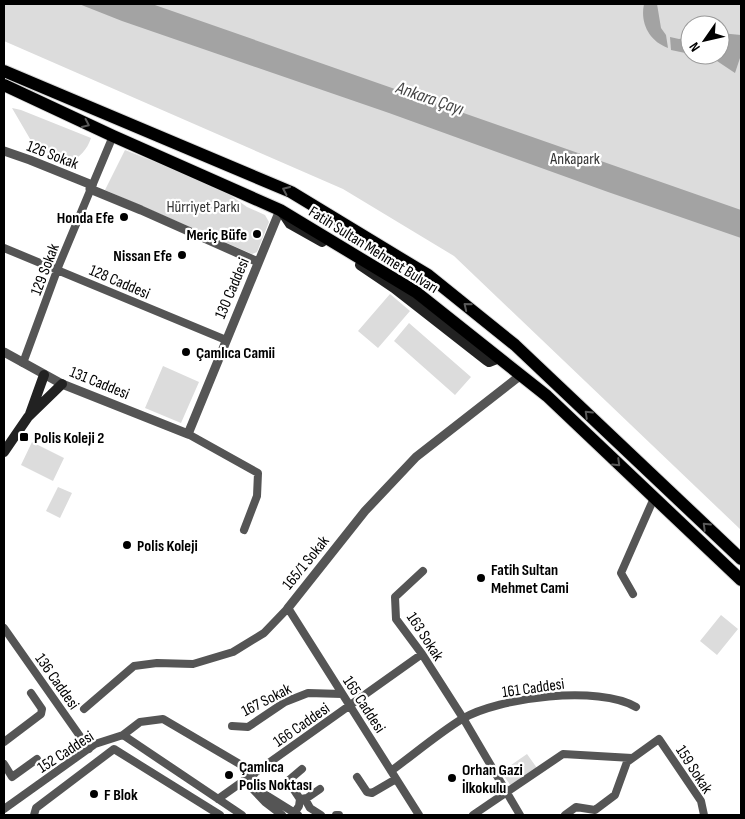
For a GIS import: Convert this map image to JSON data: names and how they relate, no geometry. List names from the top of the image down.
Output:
{
  "streets": {
    "highway": ["Fatih Sultan Mehmet Bulvarı"],
    "street": [
      "126 Sokak",
      "129 Sokak",
      "128 Caddesi",
      "130 Caddesi",
      "131 Caddesi",
      "165/1 Sokak",
      "163 Sokak",
      "136 Caddesi",
      "161 Caddesi",
      "167 Sokak",
      "165 Caddesi",
      "166 Caddesi",
      "152 Caddesi",
      "159 Sokak"
    ]
  },
  "crossings": [
    ["126 Sokak", "129 Sokak"],
    ["126 Sokak", "130 Caddesi"],
    ["Fatih Sultan Mehmet Bulvarı", "129 Sokak"],
    ["Fatih Sultan Mehmet Bulvarı", "130 Caddesi"],
    ["Fatih Sultan Mehmet Bulvarı", "165/1 Sokak"],
    ["129 Sokak", "128 Caddesi"],
    ["129 Sokak", "131 Caddesi"],
    ["128 Caddesi", "130 Caddesi"],
    ["130 Caddesi", "131 Caddesi"],
    ["165/1 Sokak", "165 Caddesi"],
    ["163 Sokak", "161 Caddesi"],
    ["163 Sokak", "166 Caddesi"],
    ["136 Caddesi", "152 Caddesi"],
    ["161 Caddesi", "165 Caddesi"],
    ["167 Sokak", "165 Caddesi"],
    ["165 Caddesi", "166 Caddesi"],
    ["166 Caddesi", "152 Caddesi"]
  ],
  "water": ["Ankara Çayı"],
  "parks": ["Ankapark", "Hürriyet Parkı"],
  "places": {
    "other": [
      "Honda Efe",
      "Meriç Büfe",
      "Nissan Efe",
      "Çamlıca Camii",
      "Polis Koleji",
      "Fatih Sultan Mehmet Cami",
      "Çamlıca Polis Noktası",
      "Orhan Gazi İlkokulu",
      "F Blok"
    ],
    "transit": ["Polis Koleji 2"]
  },
  "north": "bottom left"
}
